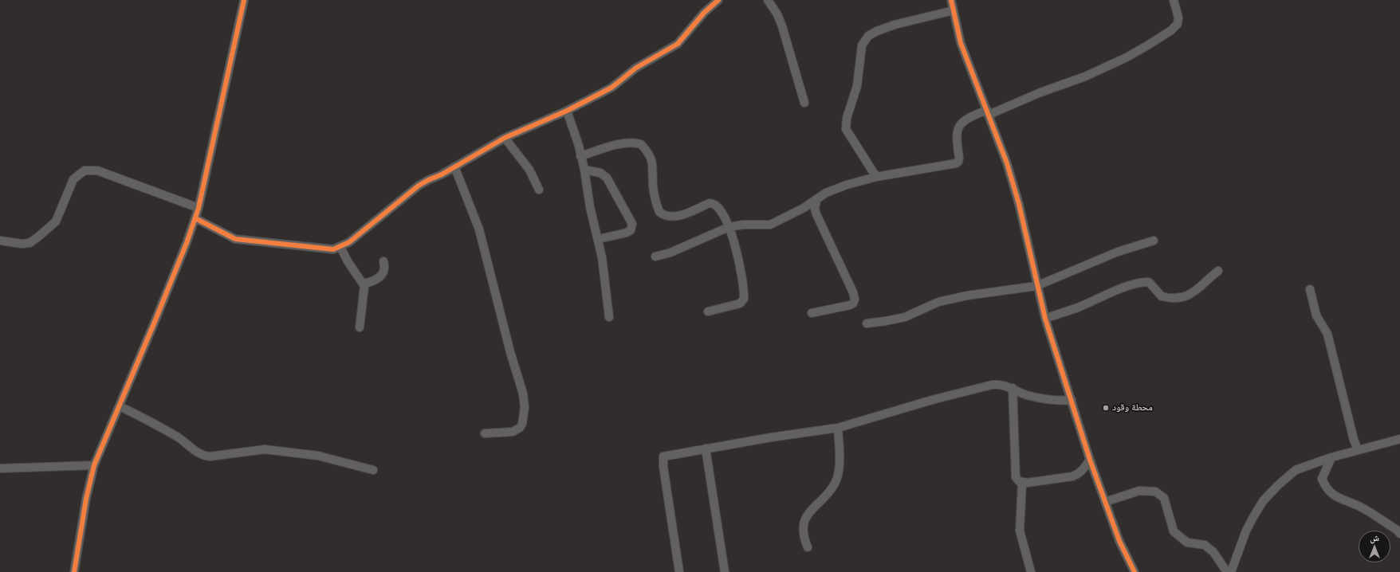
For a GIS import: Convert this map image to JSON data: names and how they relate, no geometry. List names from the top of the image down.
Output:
{
  "places": ["محطة وقود"],
  "north": "top"
}
